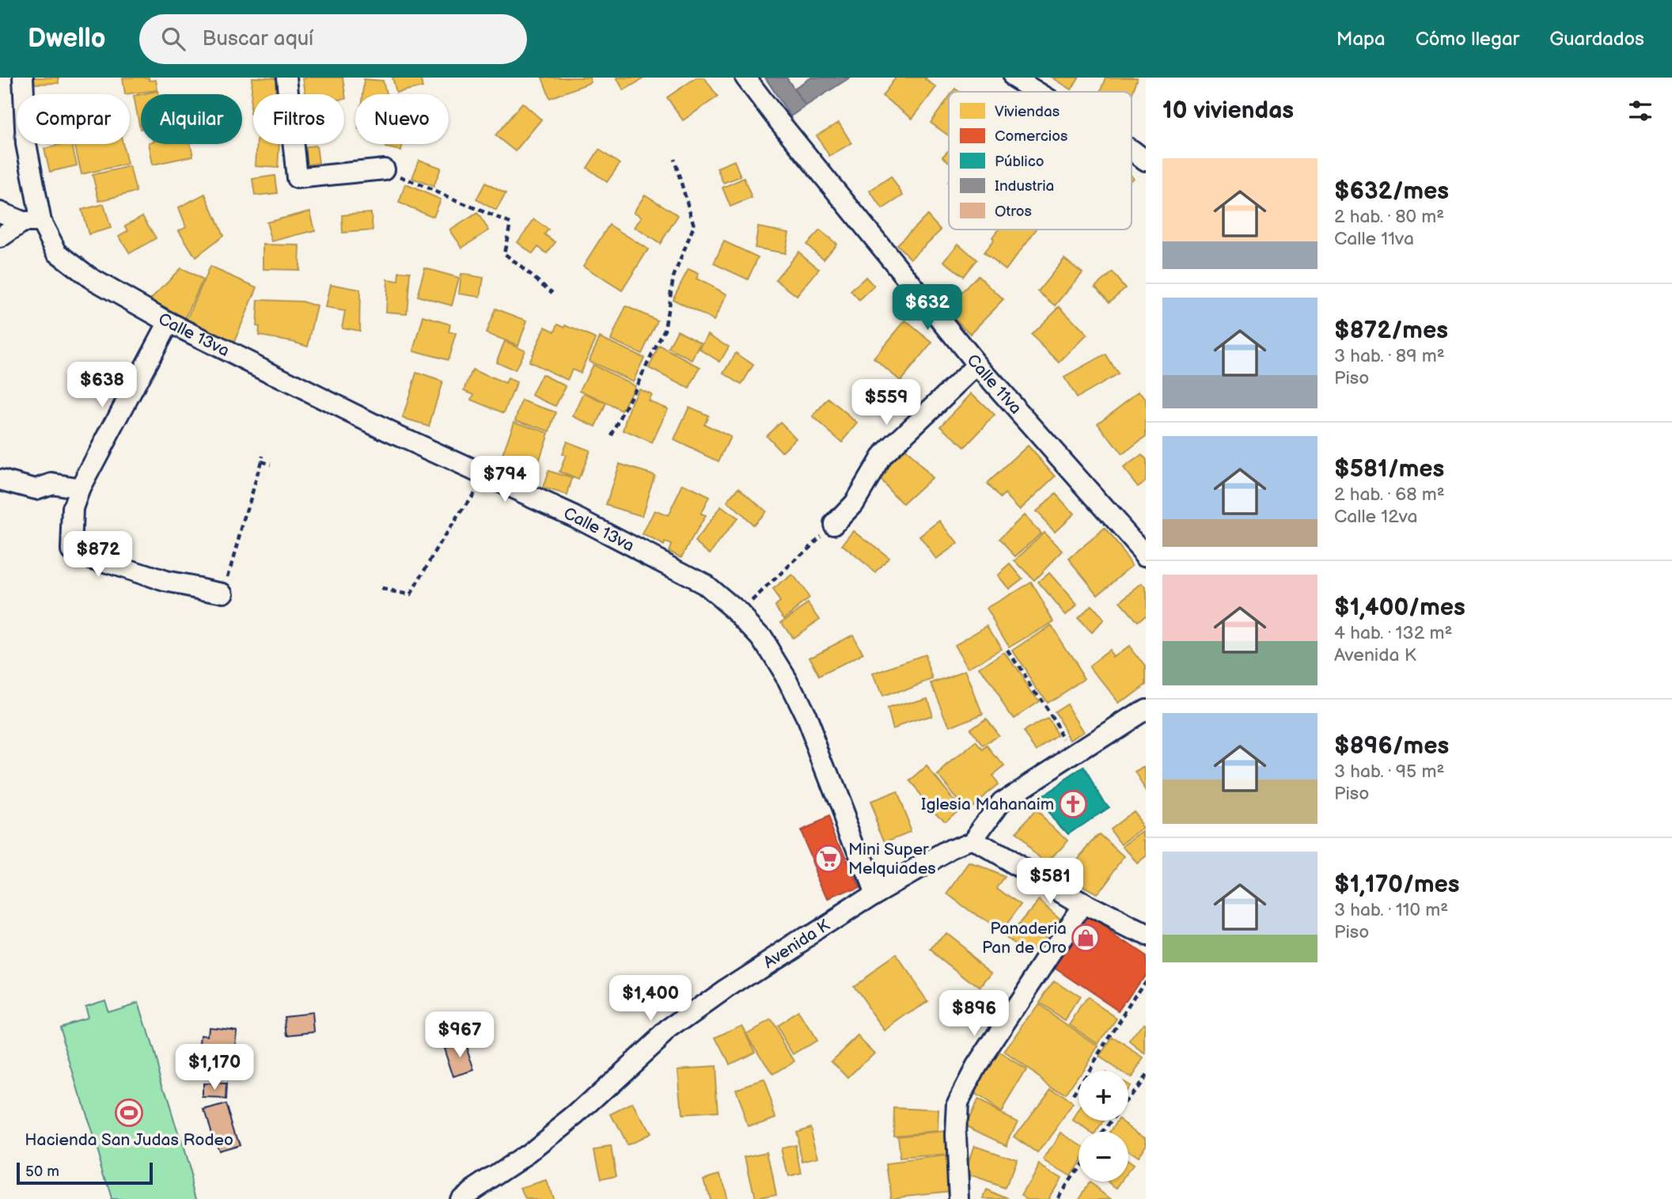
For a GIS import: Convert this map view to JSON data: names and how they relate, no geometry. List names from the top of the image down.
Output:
{
  "streets": {
    "street": ["Calle 13va", "Calle 11va", "Avenida K"]
  },
  "crossings": [
    ["Calle 13va", "Avenida K"]
  ],
  "places": {
    "church": ["Iglesia Mahanaim"],
    "supermarket": ["Mini Super Melquiades"],
    "shop": ["Panaderia Pan de Oro"],
    "sports": ["Hacienda San Judas Rodeo"]
  },
  "legend": [
    "Viviendas",
    "Comercios",
    "Público",
    "Industria",
    "Otros"
  ],
  "scale_bar": "50 m",
  "page": {
    "header": "Dwello",
    "search": "Buscar aquí",
    "nav": ["Mapa", "Cómo llegar", "Guardados"],
    "heading": "10 viviendas",
    "chip": [
      "Comprar",
      "Alquilar",
      "Filtros",
      "Nuevo"
    ],
    "list": [
      {
        "name": "$632/mes",
        "note": "2 hab. · 80 m² · Calle 11va"
      },
      {
        "name": "$872/mes",
        "note": "3 hab. · 89 m² · Piso"
      },
      {
        "name": "$581/mes",
        "note": "2 hab. · 68 m² · Calle 12va"
      },
      {
        "name": "$1,400/mes",
        "note": "4 hab. · 132 m² · Avenida K"
      },
      {
        "name": "$896/mes",
        "note": "3 hab. · 95 m² · Piso"
      },
      {
        "name": "$1,170/mes",
        "note": "3 hab. · 110 m² · Piso"
      }
    ],
    "price": [
      "$632",
      "$638",
      "$559",
      "$794",
      "$872",
      "$581",
      "$1,400",
      "$896",
      "$967",
      "$1,170"
    ],
    "map_buttons": ["+", "−"],
    "scale": "50 m"
  }
}
